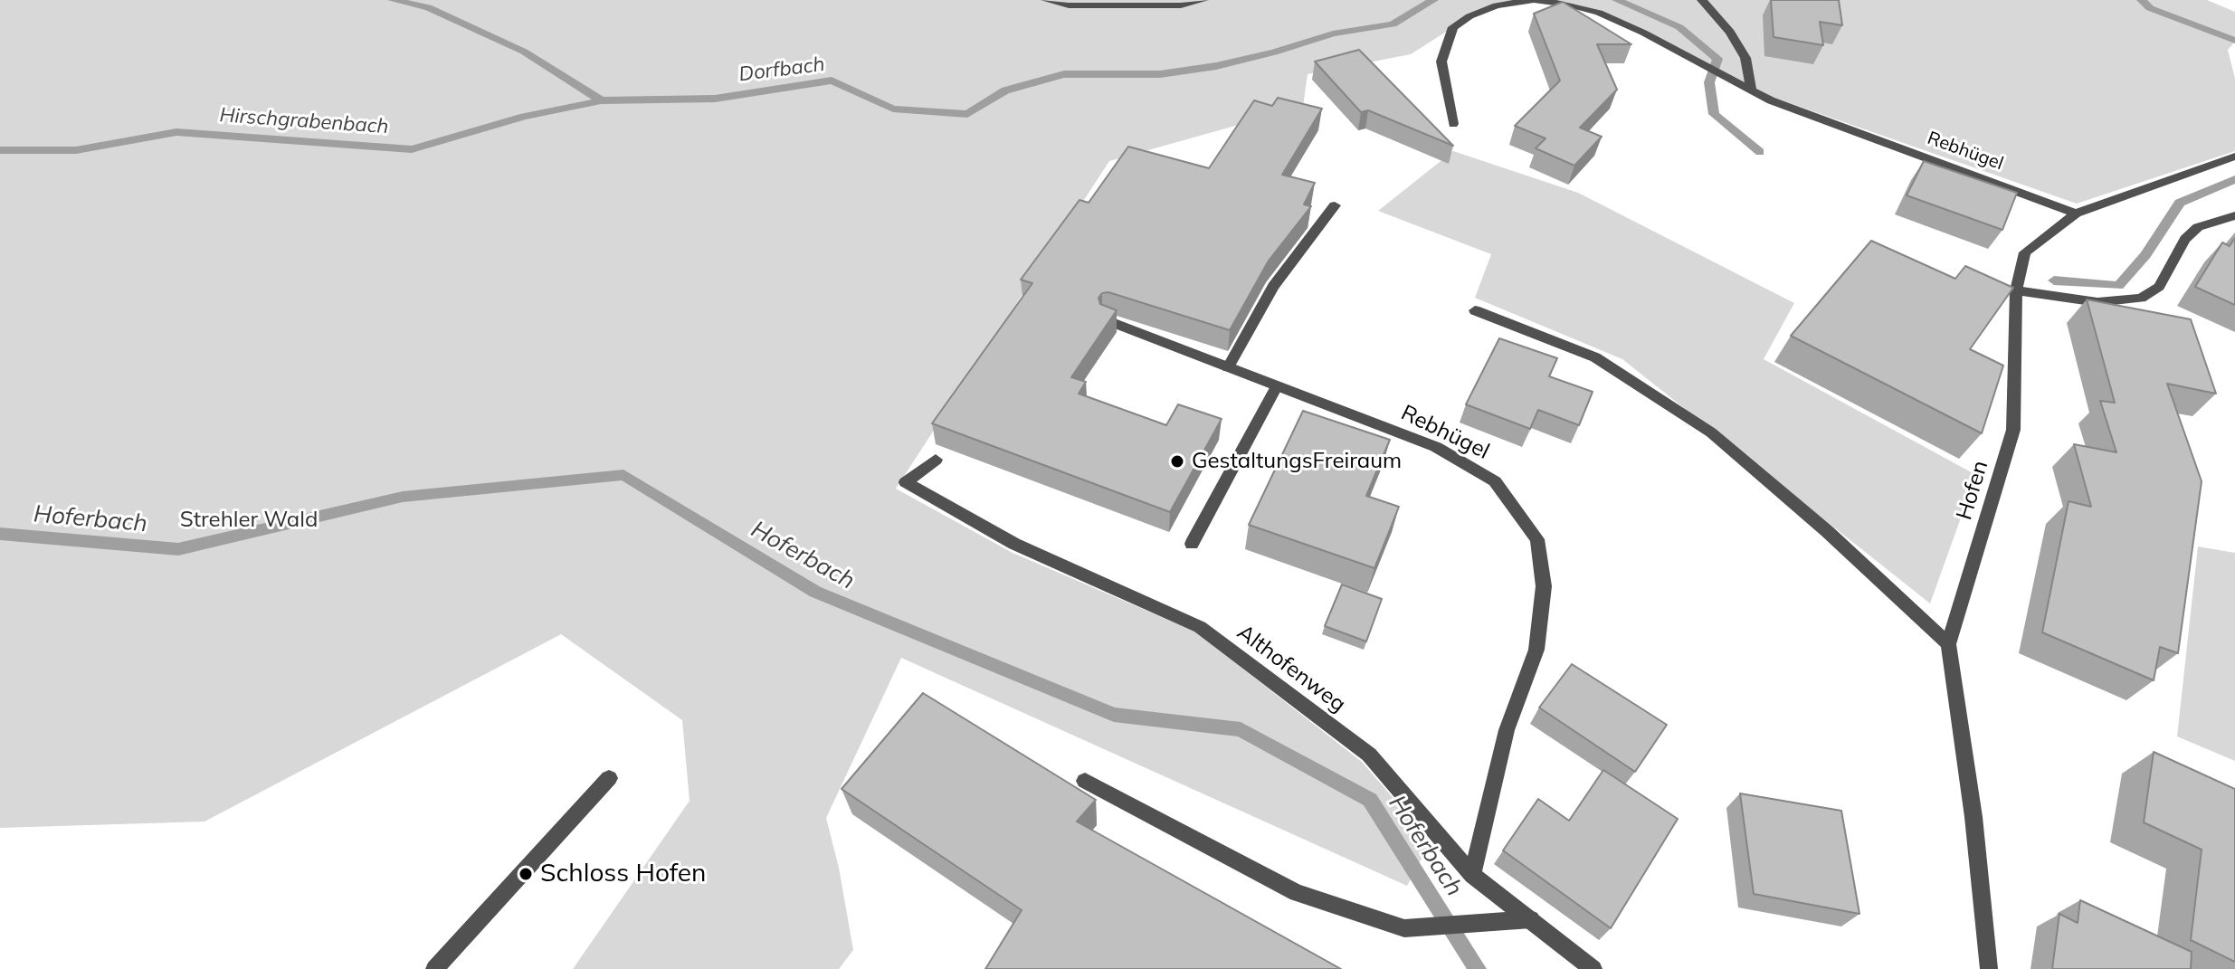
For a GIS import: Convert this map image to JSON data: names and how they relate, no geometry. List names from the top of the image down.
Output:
{
  "streets": {
    "street": ["Rebhügel", "Hofen", "Althofenweg"]
  },
  "crossings": [
    ["Rebhügel", "Hofen"],
    ["Rebhügel", "Althofenweg"]
  ],
  "water": ["Dorfbach", "Hirschgrabenbach", "Hoferbach"],
  "parks": ["Strehler Wald"],
  "places": ["GestaltungsFreiraum", "Schloss Hofen"]
}
